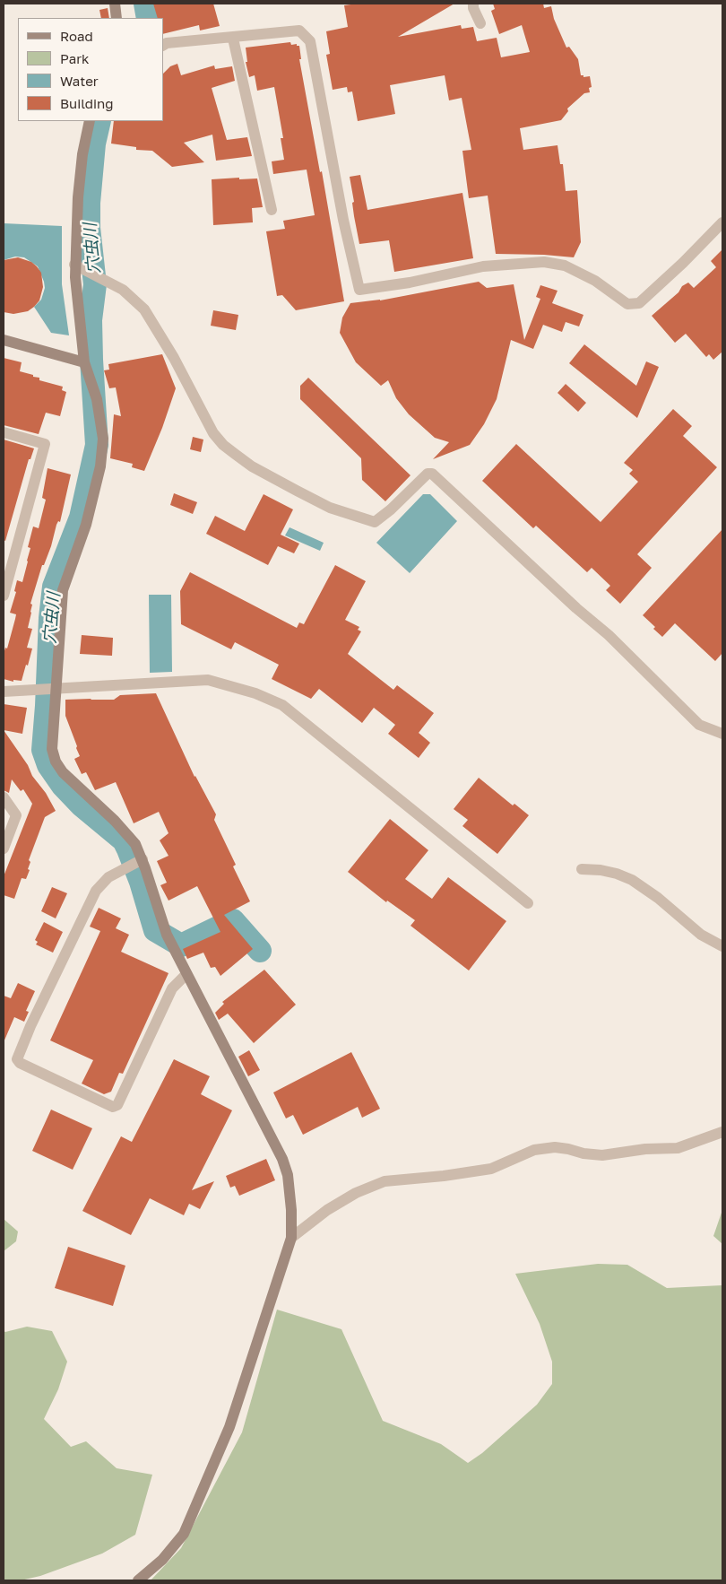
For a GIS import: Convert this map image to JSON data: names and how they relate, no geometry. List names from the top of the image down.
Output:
{
  "water": ["穴虫川"],
  "legend": [
    "Road",
    "Park",
    "Water",
    "Building"
  ]
}
